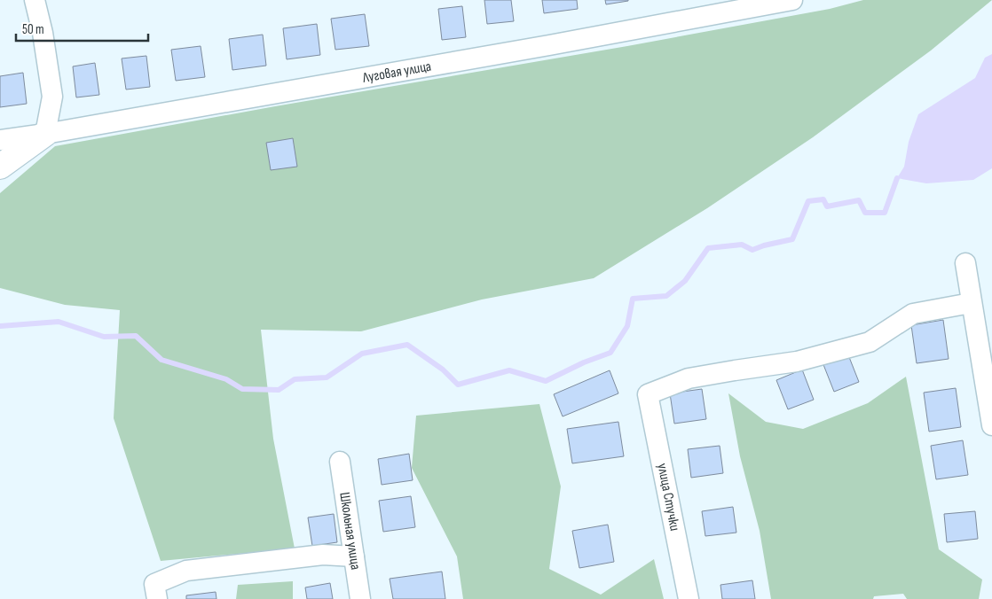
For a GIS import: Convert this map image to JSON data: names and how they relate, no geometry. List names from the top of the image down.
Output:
{
  "streets": {
    "street": ["Луговая улица", "улица Стучки", "Школьная улица"]
  },
  "scale_bar": "50 m"
}
